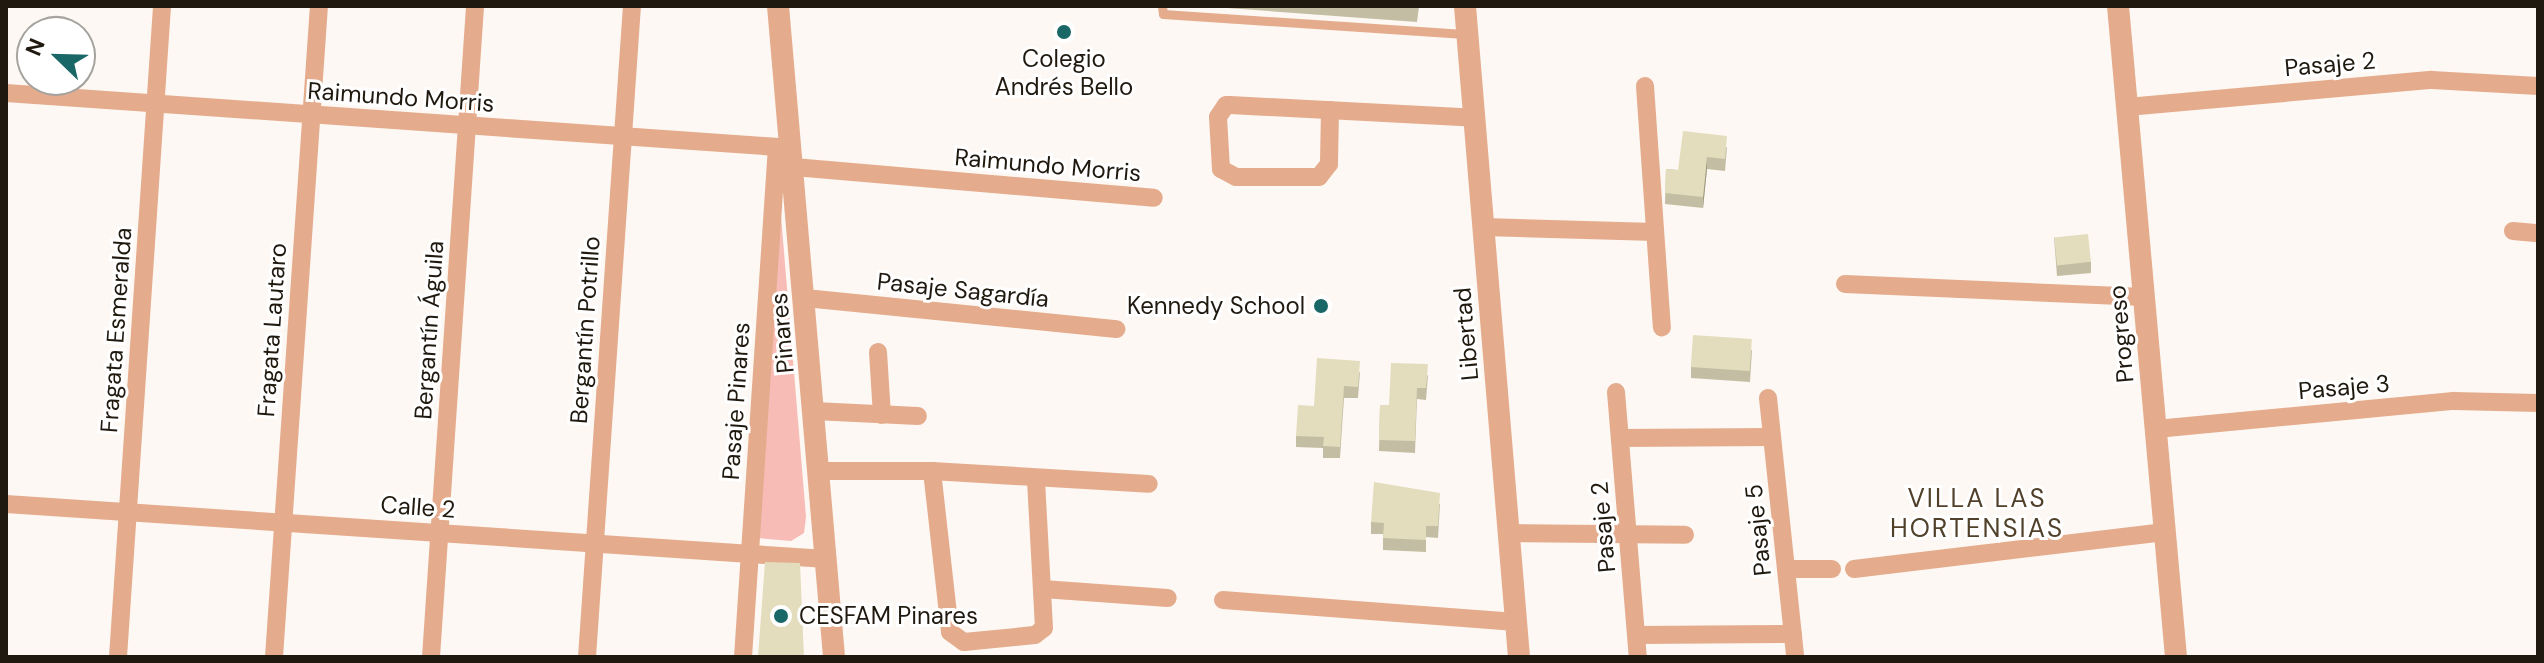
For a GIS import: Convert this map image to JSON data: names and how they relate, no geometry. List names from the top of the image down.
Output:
{
  "streets": {
    "street": [
      "Pasaje 2",
      "Raimundo Morris",
      "Pasaje Sagardía",
      "Fragata Esmeralda",
      "Fragata Lautaro",
      "Bergantín Águila",
      "Bergantín Potrillo",
      "Pinares",
      "Libertad",
      "Progreso",
      "Pasaje 3",
      "Pasaje Pinares",
      "Calle 2",
      "Pasaje 5"
    ]
  },
  "crossings": [
    ["Pasaje 2", "Progreso"],
    ["Raimundo Morris", "Fragata Esmeralda"],
    ["Raimundo Morris", "Fragata Lautaro"],
    ["Raimundo Morris", "Bergantín Águila"],
    ["Raimundo Morris", "Bergantín Potrillo"],
    ["Raimundo Morris", "Pinares"],
    ["Raimundo Morris", "Pasaje Pinares"],
    ["Pasaje Sagardía", "Pinares"],
    ["Fragata Esmeralda", "Calle 2"],
    ["Fragata Lautaro", "Calle 2"],
    ["Bergantín Águila", "Calle 2"],
    ["Bergantín Potrillo", "Calle 2"],
    ["Pinares", "Pasaje Pinares"],
    ["Pinares", "Calle 2"],
    ["Progreso", "Pasaje 3"],
    ["Pasaje Pinares", "Calle 2"]
  ],
  "districts": ["VILLA LAS HORTENSIAS"],
  "places": ["Colegio Andrés Bello", "Kennedy School", "CESFAM Pinares"],
  "north": "top left"
}
